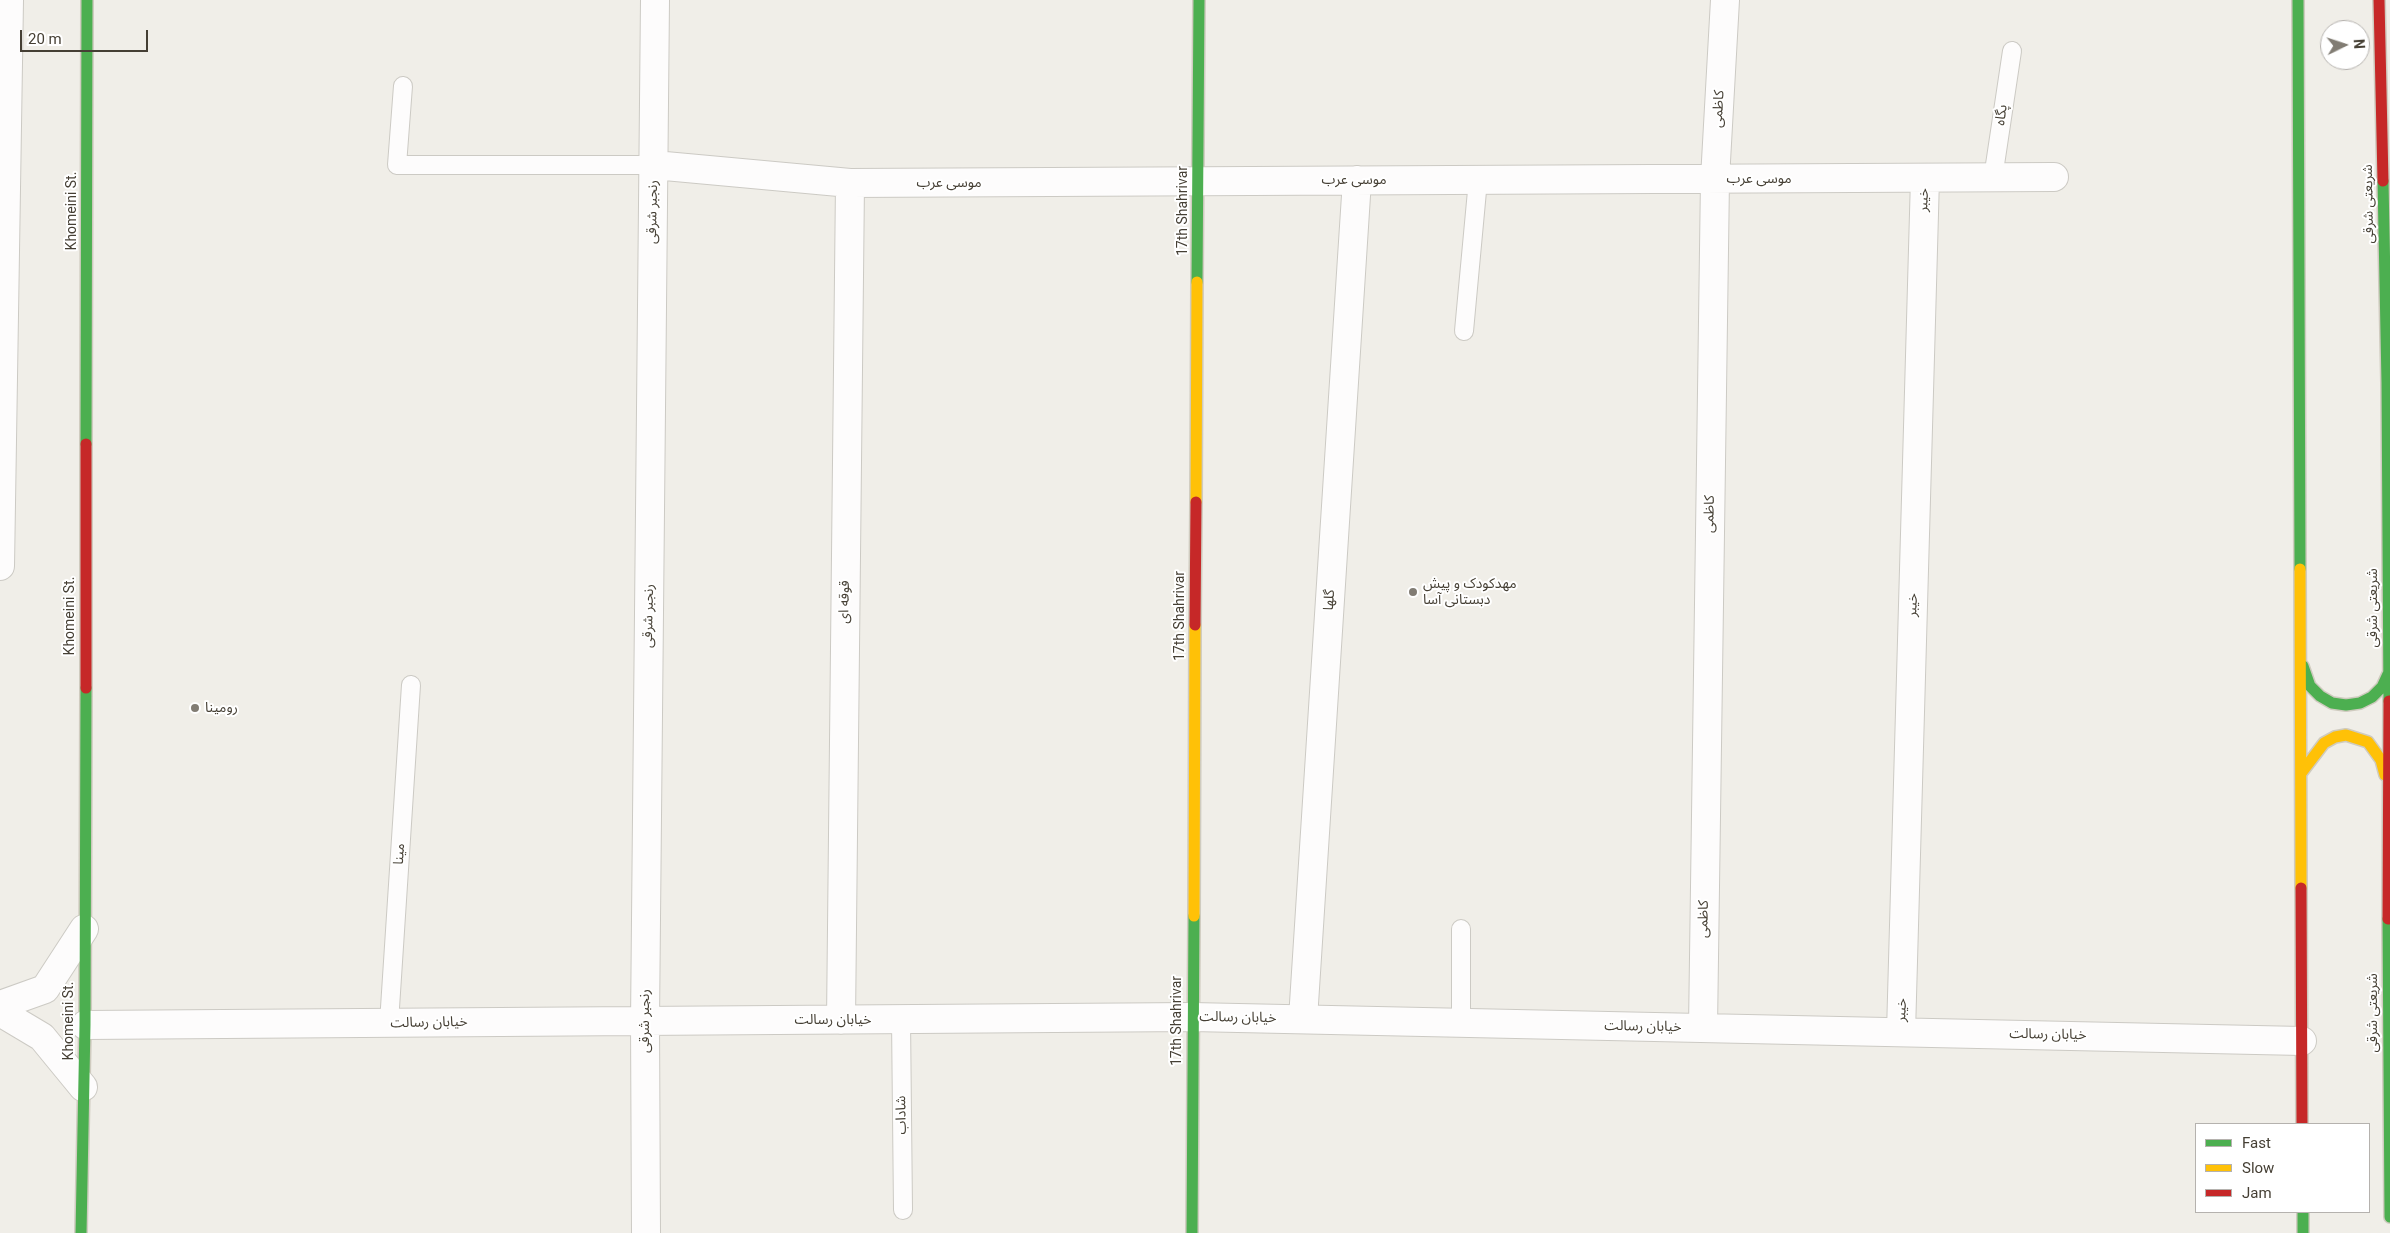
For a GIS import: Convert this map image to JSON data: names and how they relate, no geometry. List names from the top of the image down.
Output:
{
  "streets": {
    "main road": ["شریعتی شرقی", "Khomeini St.", "17th Shahrivar"],
    "street": [
      "کاظمی",
      "موسی عرب",
      "خیبر",
      "رنجبر شرقی",
      "گلها",
      "قوقه ای",
      "خیابان رسالت"
    ],
    "lane": ["پگاه", "مینا", "شاداب"]
  },
  "crossings": [
    ["کاظمی", "موسی عرب"],
    ["کاظمی", "خیابان رسالت"],
    ["پگاه", "موسی عرب"],
    ["موسی عرب", "خیبر"],
    ["موسی عرب", "17th Shahrivar"],
    ["موسی عرب", "رنجبر شرقی"],
    ["موسی عرب", "گلها"],
    ["موسی عرب", "قوقه ای"],
    ["خیبر", "خیابان رسالت"],
    ["Khomeini St.", "خیابان رسالت"],
    ["17th Shahrivar", "خیابان رسالت"],
    ["رنجبر شرقی", "خیابان رسالت"],
    ["گلها", "خیابان رسالت"],
    ["قوقه ای", "خیابان رسالت"],
    ["مینا", "خیابان رسالت"],
    ["خیابان رسالت", "شاداب"]
  ],
  "places": ["مهدکودک و پیش دبستانی آسا", "رومینا"],
  "legend": ["Fast", "Slow", "Jam"],
  "scale_bar": "20 m",
  "north": "right"
}
